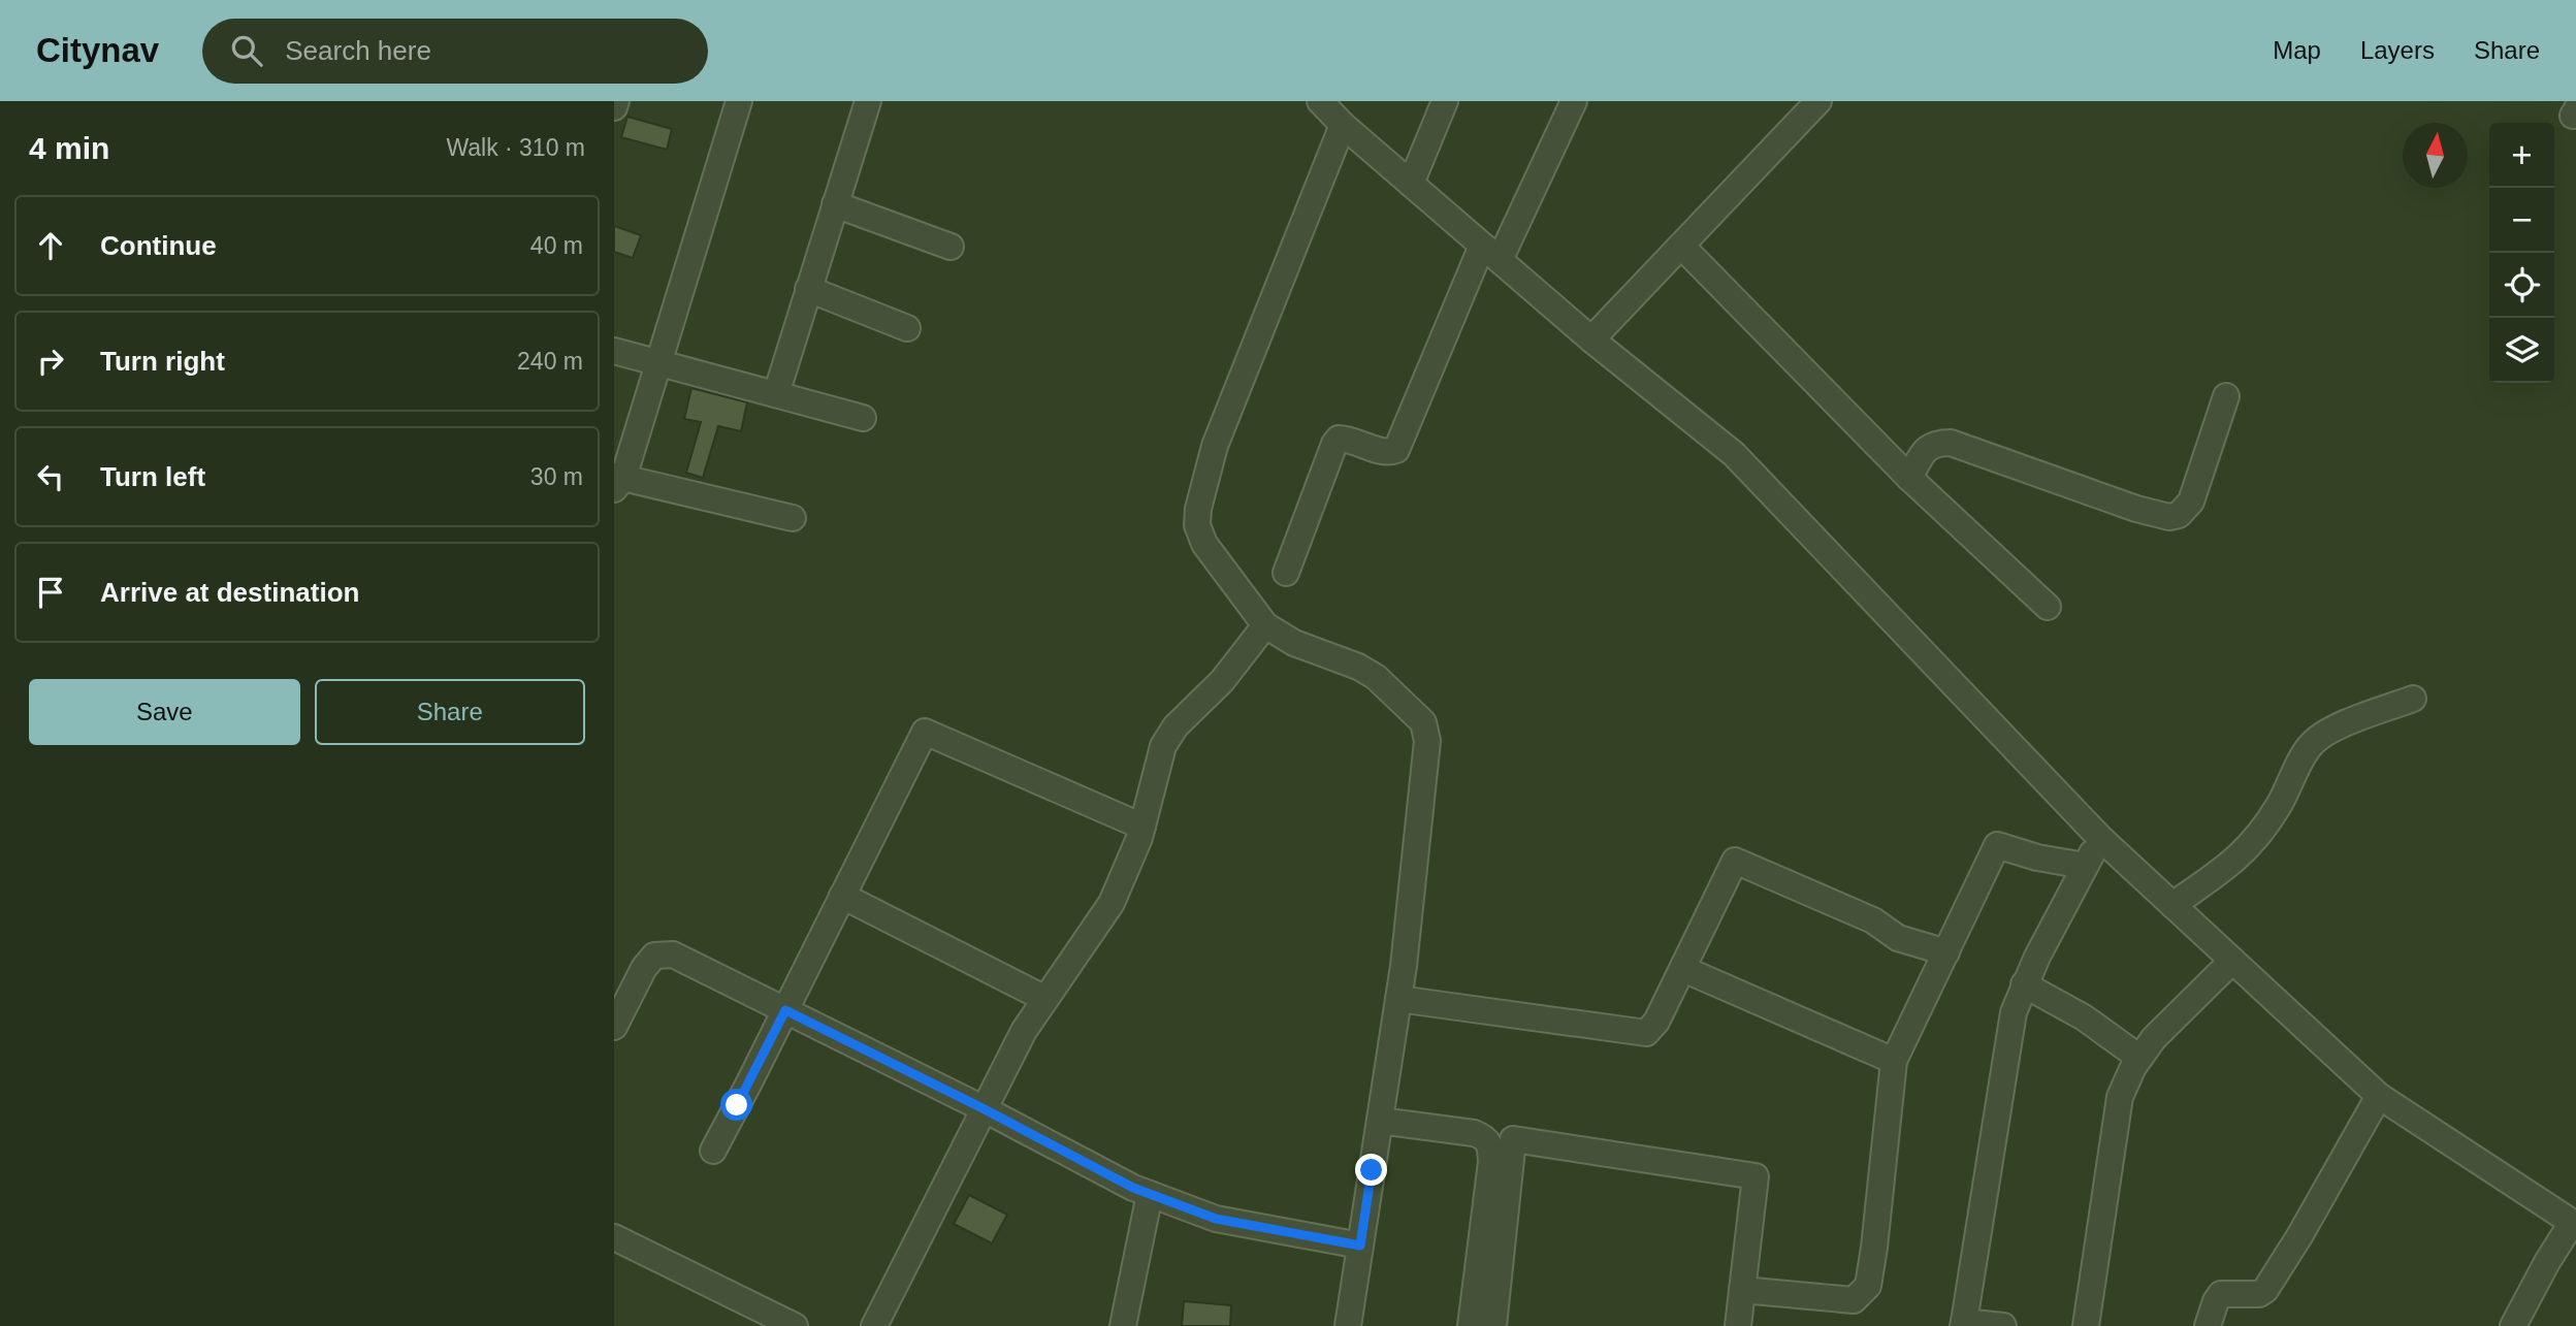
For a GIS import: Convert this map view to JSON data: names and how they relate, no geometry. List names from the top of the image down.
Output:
{
  "north": "top",
  "page": {
    "header": "Citynav",
    "search": "Search here",
    "nav": ["Map", "Layers", "Share"],
    "heading": ["4 min", "Walk · 310 m"],
    "map_buttons": ["+", "−"],
    "list": [
      ["Continue", "40 m"],
      ["Turn right", "240 m"],
      ["Turn left", "30 m"],
      "Arrive at destination"
    ],
    "buttons": ["Save", "Share"]
  }
}
